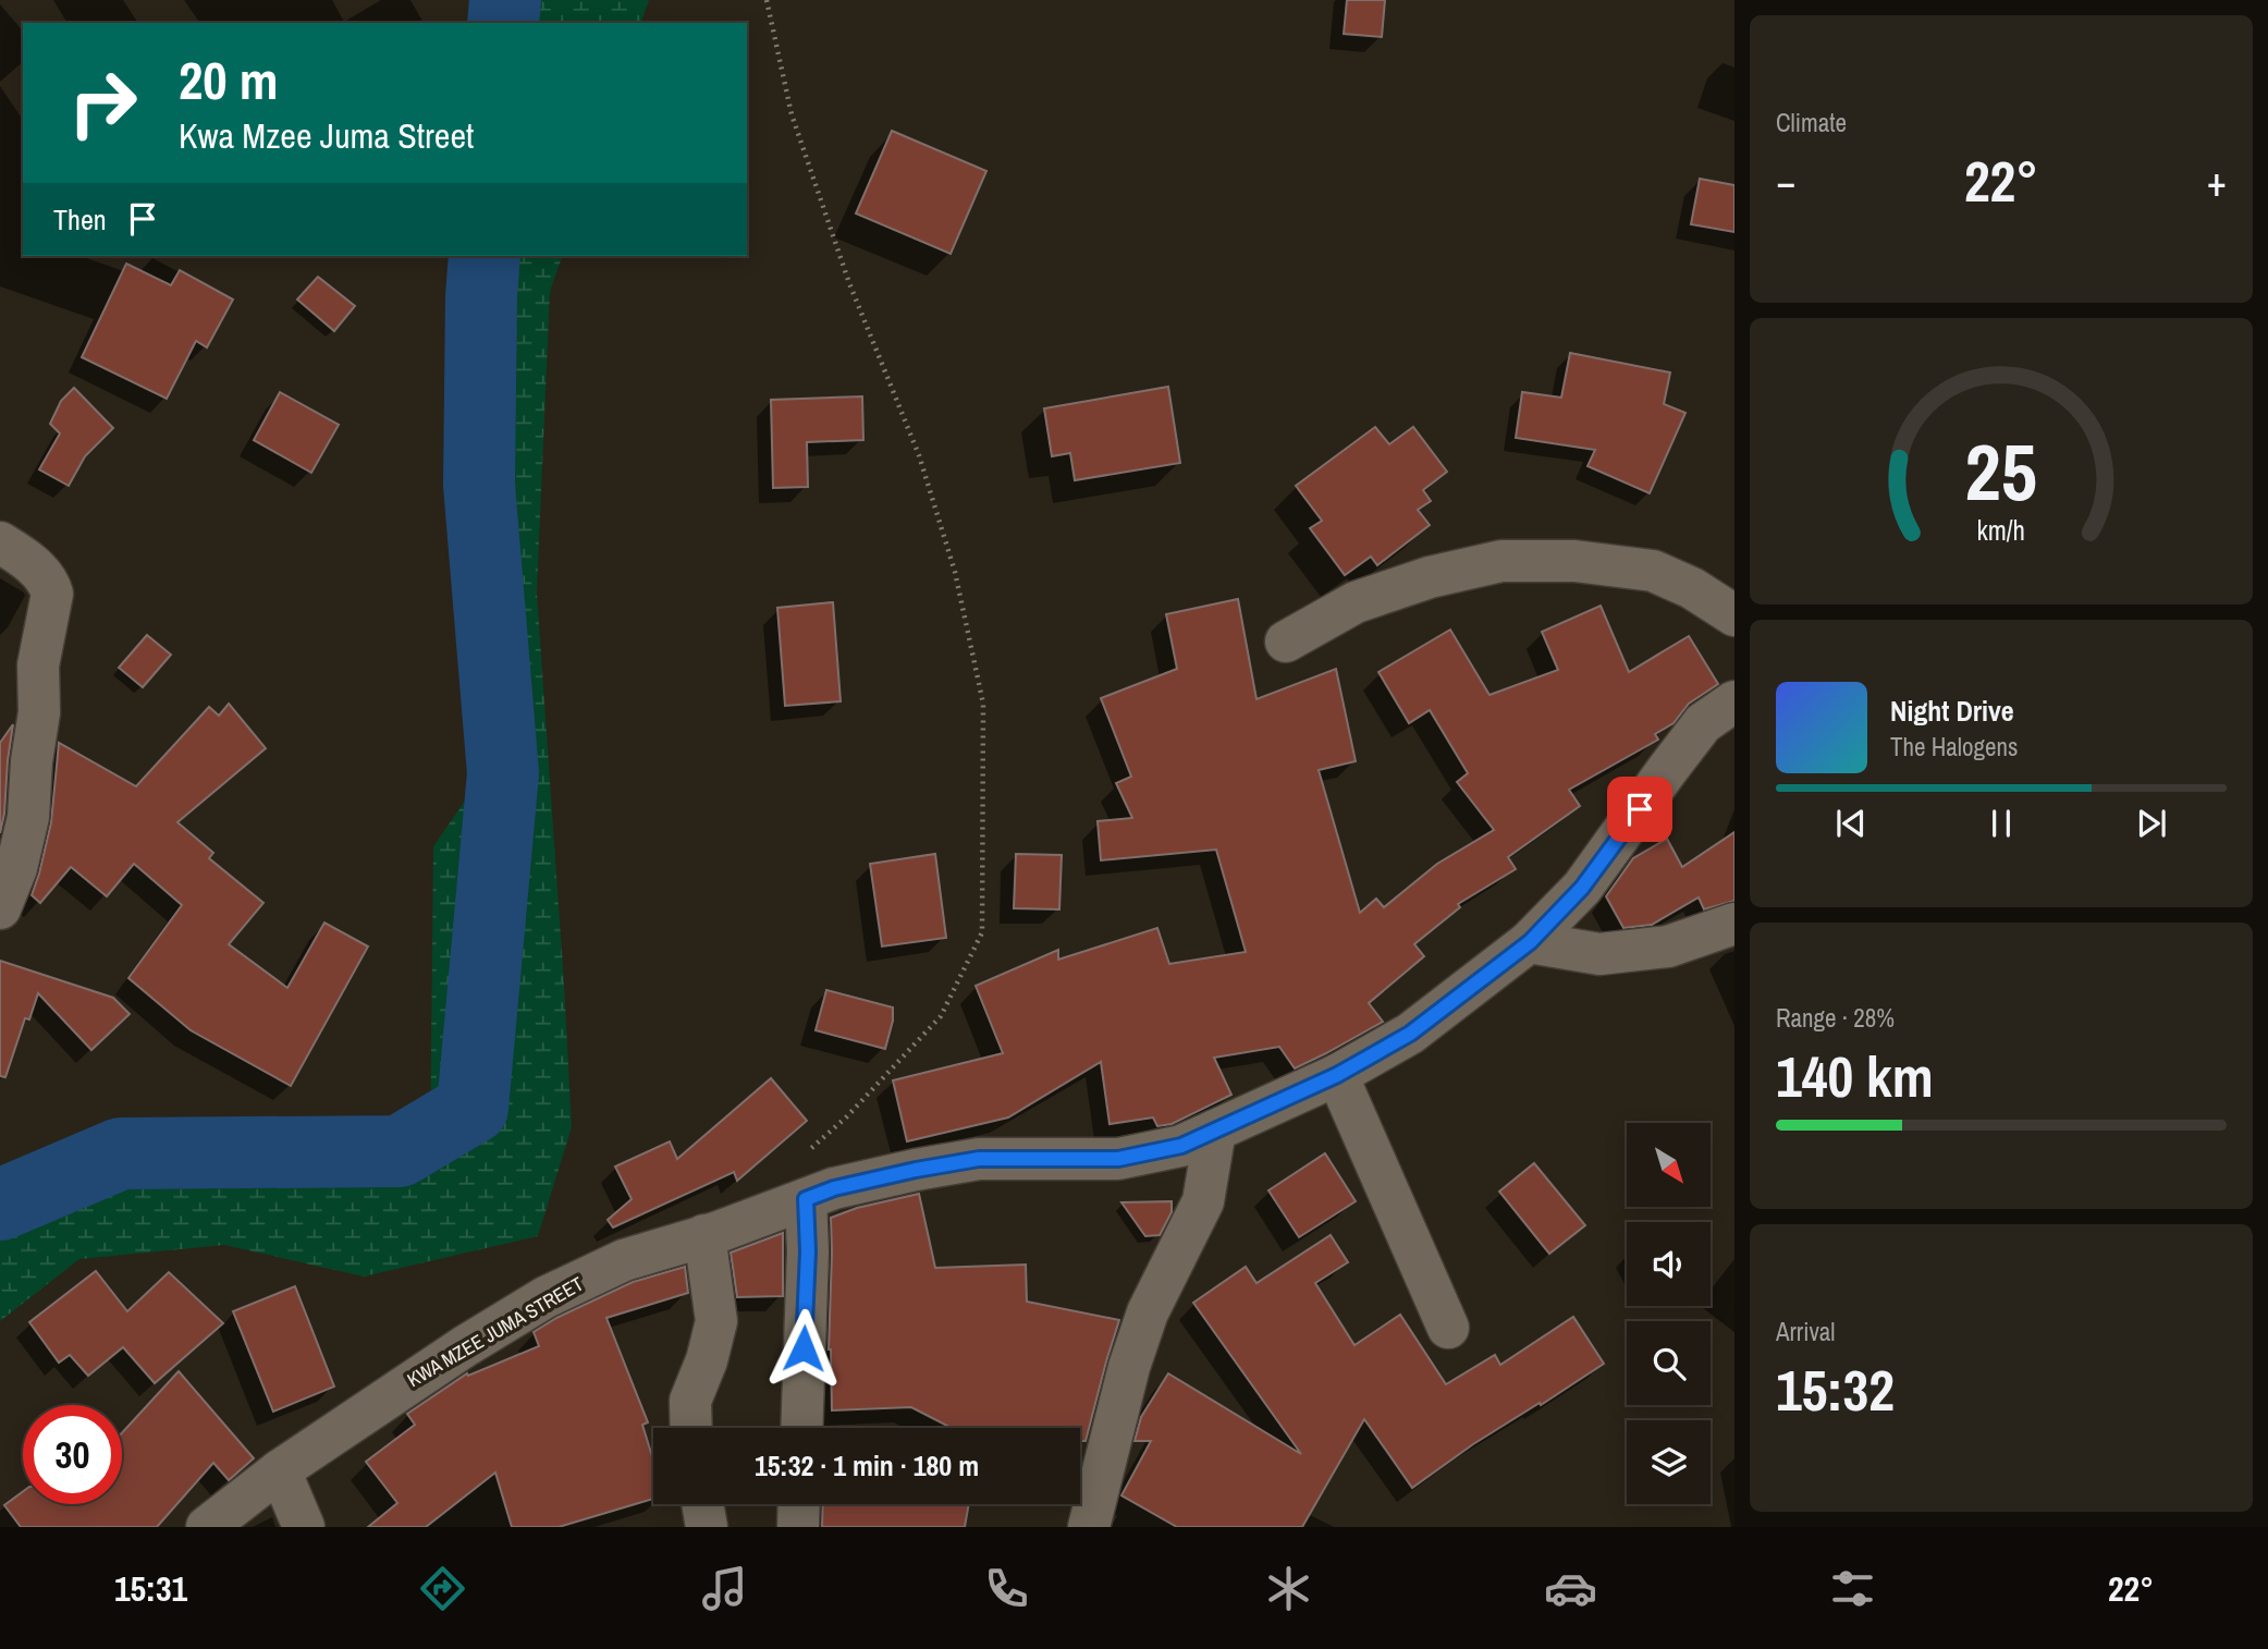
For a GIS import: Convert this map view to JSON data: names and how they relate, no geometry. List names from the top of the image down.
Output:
{
  "streets": {
    "street": ["KWA MZEE JUMA STREET"]
  },
  "north": "bottom right",
  "page": {
    "tile": [
      "Climate",
      ["Range · 28%", "140 km"],
      ["Arrival", "15:32"]
    ],
    "turn": ["20 m", "Kwa Mzee Juma Street"],
    "heat": ["−", "22°", "+"],
    "then": "Then",
    "song": ["Night Drive", "The Halogens"],
    "limit": "30",
    "trip": "15:32 · 1 min · 180 m",
    "tabs": ["15:31", "22°"],
    "gauge": ["25", "km/h"]
  }
}
